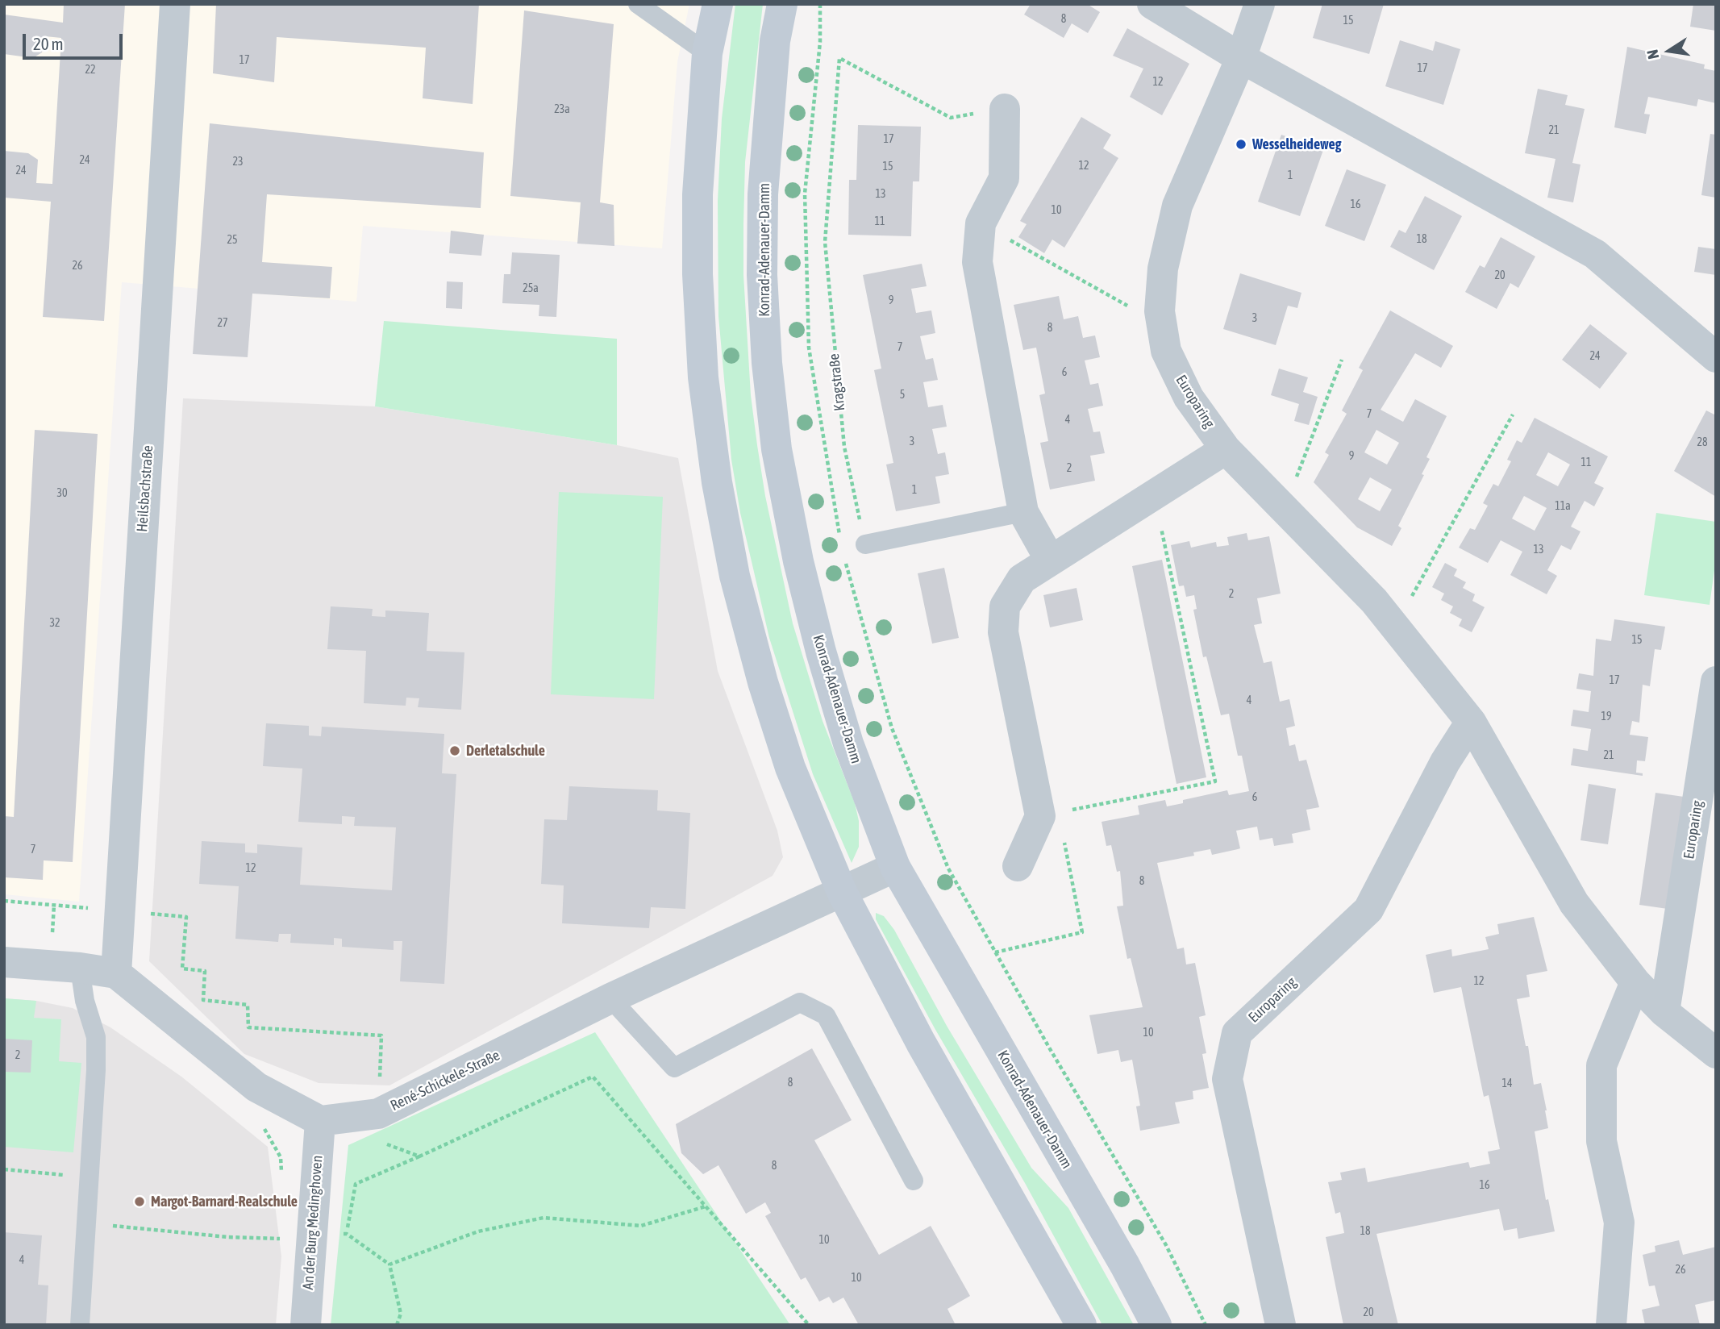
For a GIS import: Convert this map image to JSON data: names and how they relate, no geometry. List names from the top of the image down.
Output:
{
  "streets": {
    "main road": ["Konrad-Adenauer-Damm"],
    "street": [
      "Europaring",
      "Heilsbachstraße",
      "René-Schickele-Straße",
      "An der Burg Medinghoven"
    ],
    "path": ["Kragstraße"]
  },
  "crossings": [
    ["Konrad-Adenauer-Damm", "René-Schickele-Straße"],
    ["René-Schickele-Straße", "An der Burg Medinghoven"]
  ],
  "places": ["Wesselheideweg", "Derletalschule", "Margot-Barnard-Realschule"],
  "house_numbers": [
    "8",
    "15",
    "17",
    "17",
    "22",
    "12",
    "23a",
    "21",
    "17",
    "24",
    "23",
    "12",
    "15",
    "24",
    "1",
    "13",
    "16",
    "10",
    "11",
    "18",
    "25",
    "26",
    "20",
    "25a",
    "9",
    "3",
    "27",
    "8",
    "7",
    "24",
    "6",
    "5",
    "7",
    "4",
    "3",
    "28",
    "9",
    "11",
    "2",
    "1",
    "30",
    "11a",
    "13",
    "2",
    "32",
    "15",
    "17",
    "4",
    "19",
    "21",
    "6",
    "7",
    "12",
    "8",
    "12",
    "10",
    "2",
    "8",
    "14",
    "8",
    "16",
    "18",
    "10",
    "4",
    "26",
    "10",
    "20"
  ],
  "scale_bar": "20 m",
  "north": "left"
}
